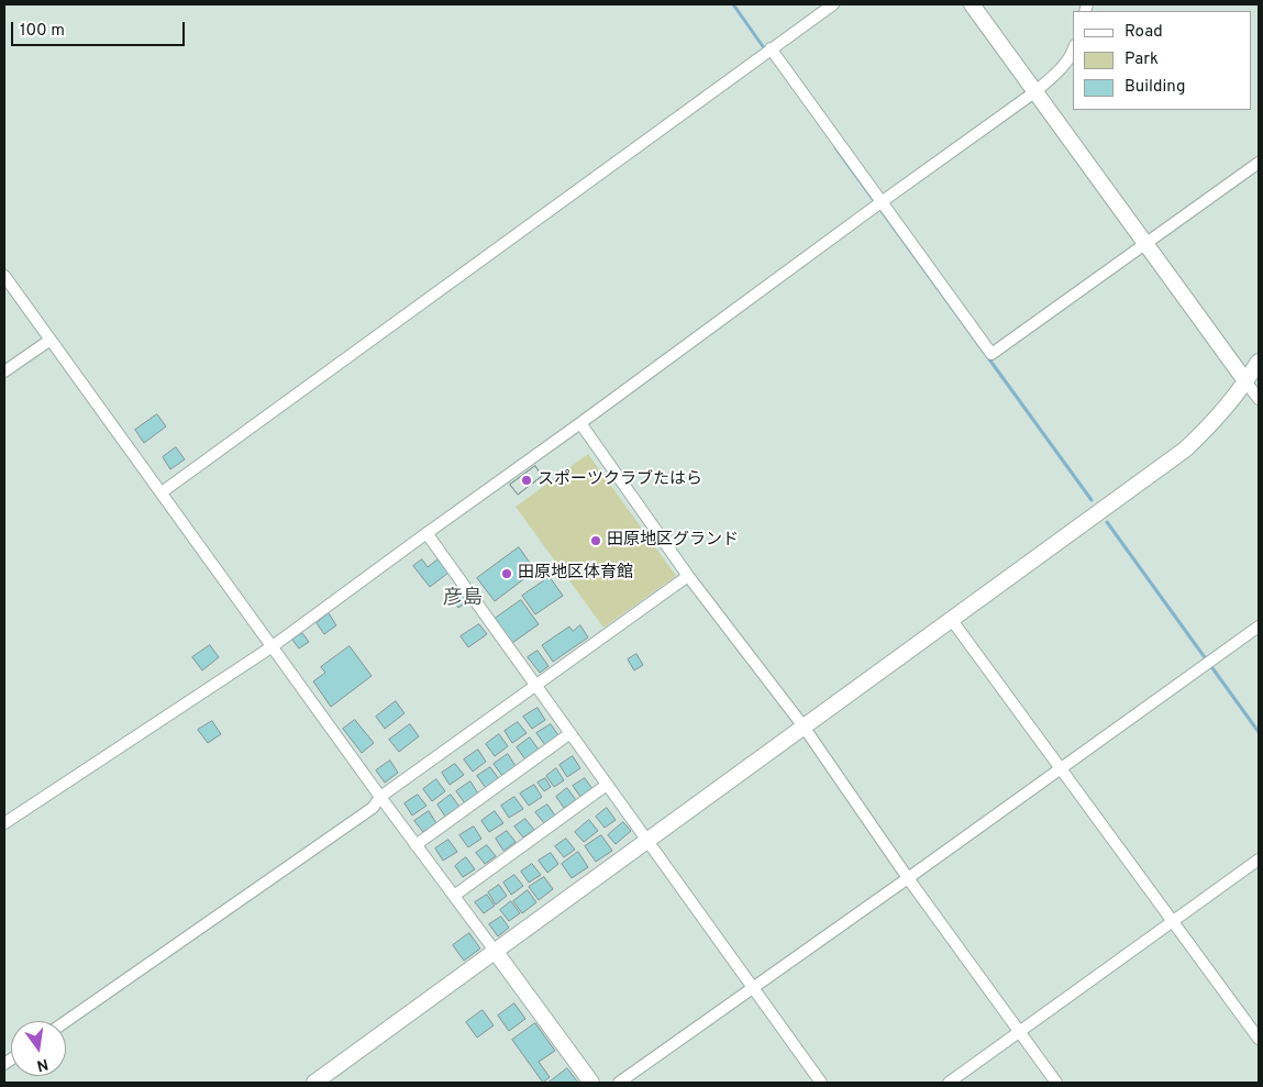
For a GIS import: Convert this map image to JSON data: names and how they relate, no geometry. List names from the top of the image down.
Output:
{
  "districts": ["彦島"],
  "places": ["スポーツクラブたはら", "田原地区グランド", "田原地区体育館"],
  "legend": ["Road", "Park", "Building"],
  "scale_bar": "100 m",
  "north": "bottom"
}
